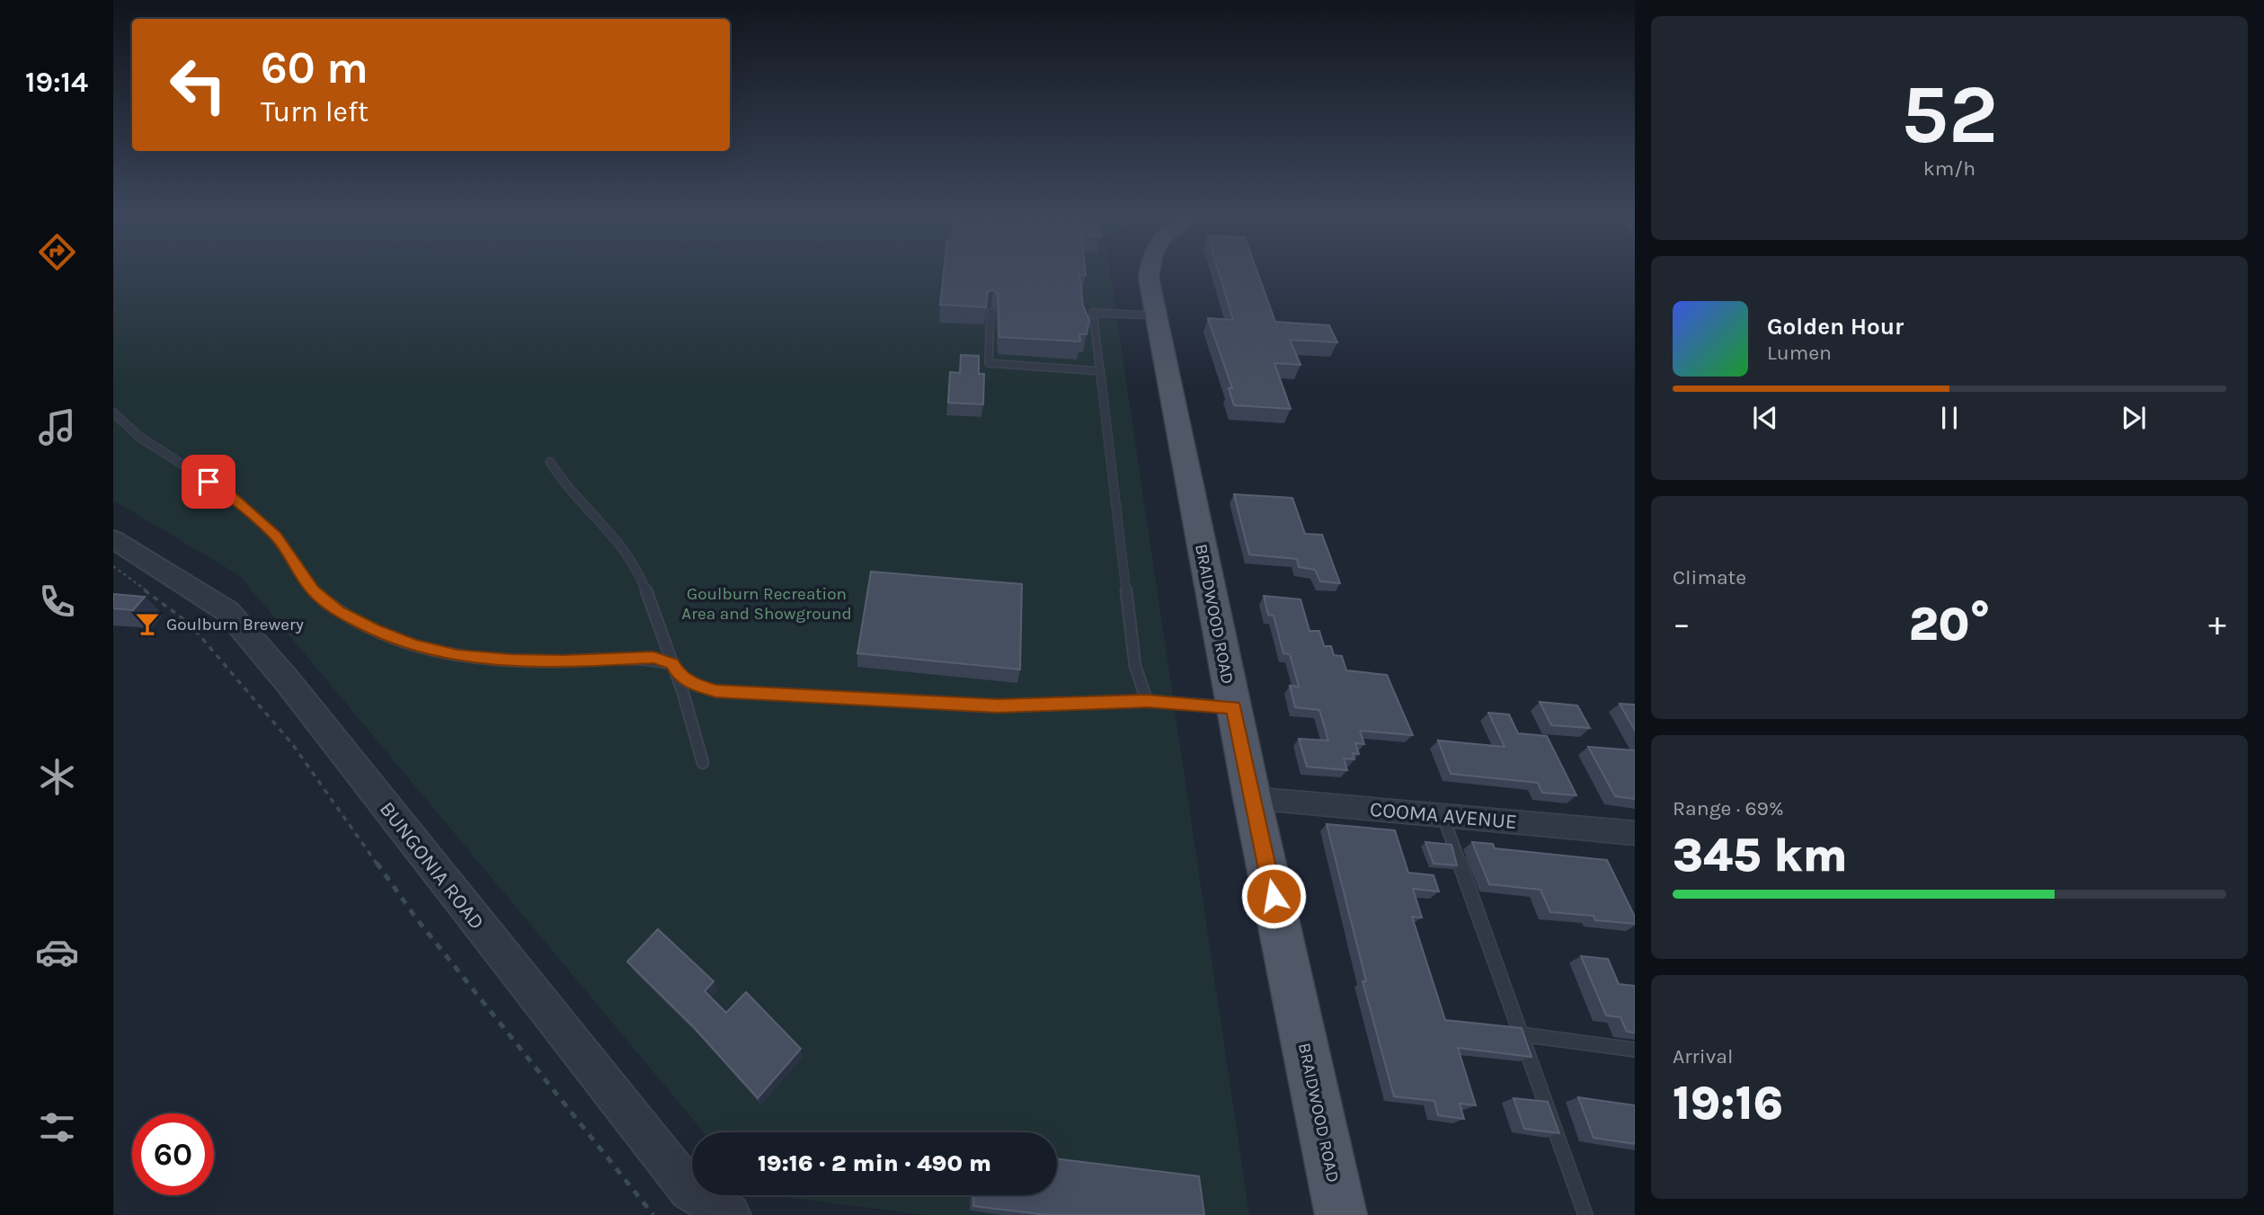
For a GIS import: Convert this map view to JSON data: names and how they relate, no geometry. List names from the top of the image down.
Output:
{
  "streets": {
    "main road": ["BRAIDWOOD ROAD"],
    "street": ["COOMA AVENUE", "BUNGONIA ROAD"]
  },
  "crossings": [
    ["BRAIDWOOD ROAD", "COOMA AVENUE"]
  ],
  "parks": ["Goulburn Recreation Area and Showground"],
  "places": {
    "bar": ["Goulburn Brewery"]
  },
  "page": {
    "tabs": "19:14",
    "tile": [
      ["52", "km/h"],
      "Climate",
      ["Range · 69%", "345 km"],
      ["Arrival", "19:16"]
    ],
    "turn": ["60 m", "Turn left"],
    "song": ["Golden Hour", "Lumen"],
    "heat": ["−", "20°", "+"],
    "limit": "60",
    "trip": "19:16 · 2 min · 490 m"
  }
}
